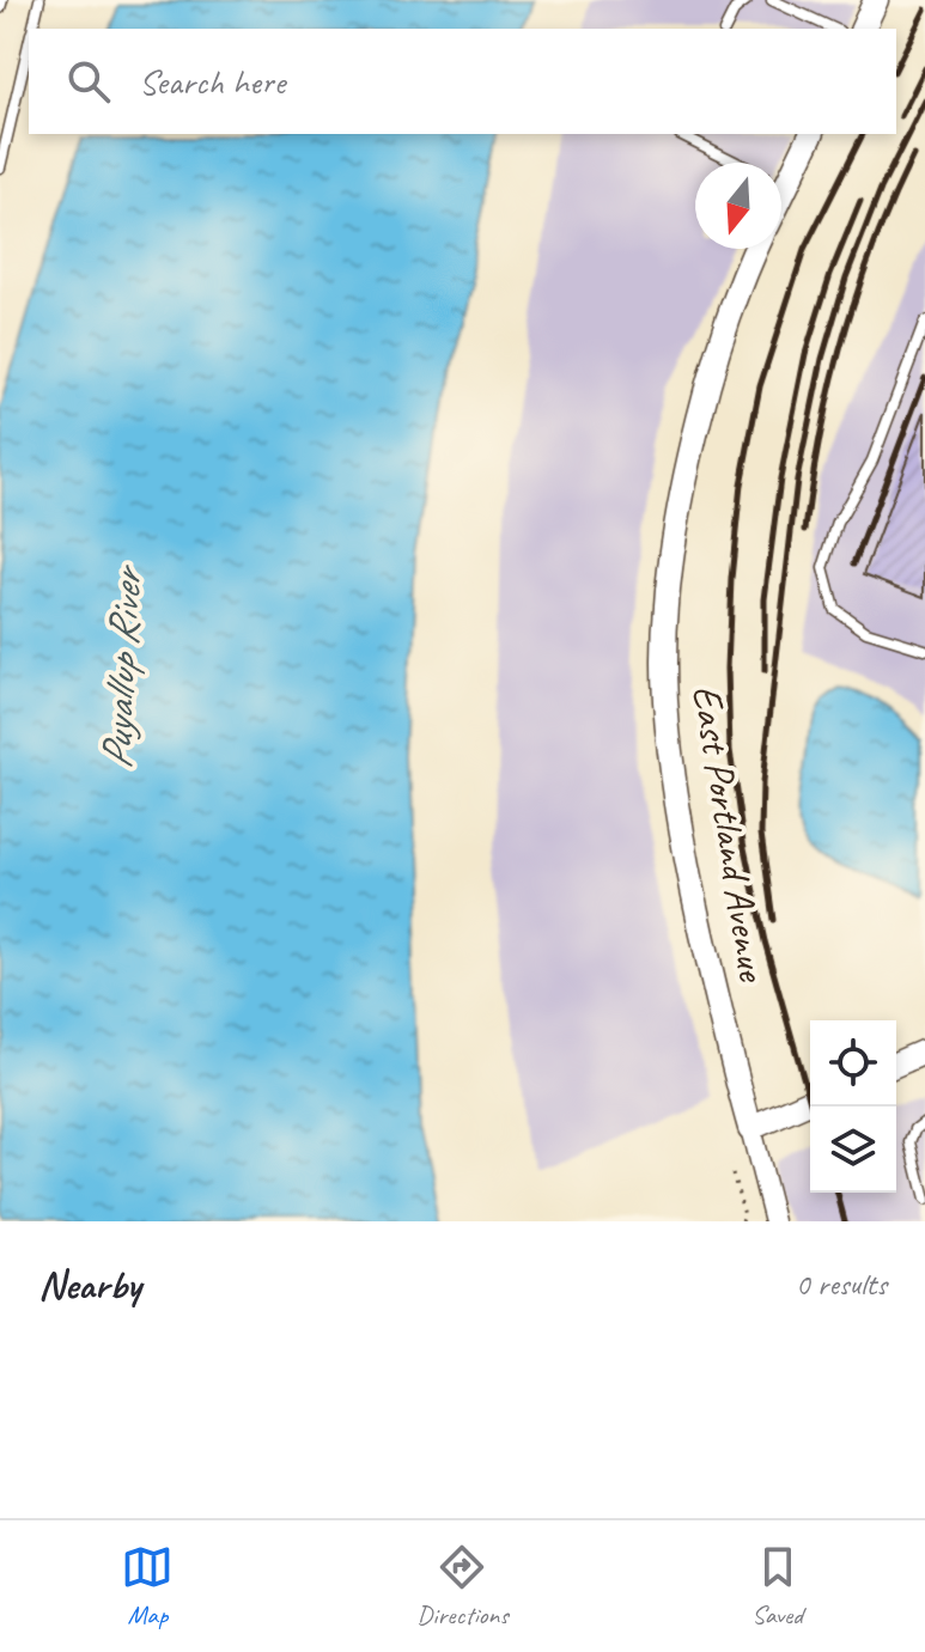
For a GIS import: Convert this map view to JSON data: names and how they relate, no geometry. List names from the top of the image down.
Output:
{
  "streets": {
    "street": ["East Portland Avenue"]
  },
  "water": ["Puyallup River"],
  "north": "bottom",
  "page": {
    "search": "Search here",
    "heading": ["Nearby", "0 results"],
    "nav": ["Map", "Directions", "Saved"]
  }
}
